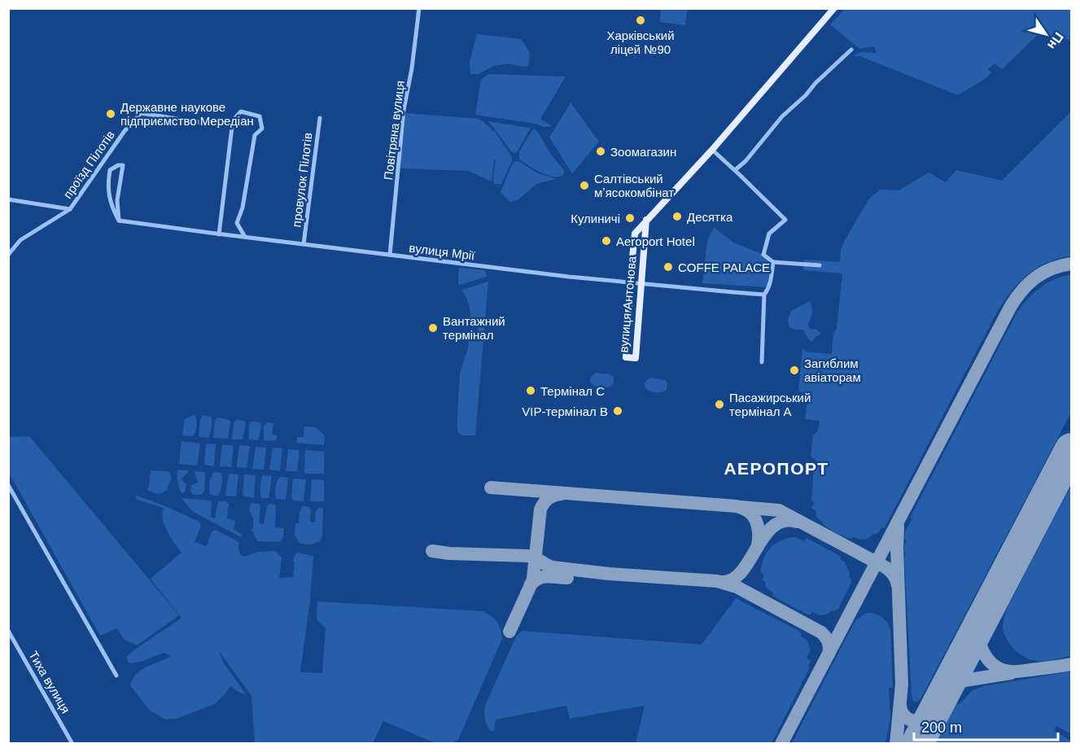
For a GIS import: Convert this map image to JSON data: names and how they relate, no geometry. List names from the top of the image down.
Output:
{
  "streets": {
    "main road": ["вулиця Антонова"],
    "street": [
      "Повітряна вулиця",
      "проїзд Пілотів",
      "провулок Пілотів",
      "вулиця Мрії",
      "Тиха вулиця"
    ]
  },
  "crossings": [
    ["Повітряна вулиця", "вулиця Мрії"],
    ["провулок Пілотів", "вулиця Мрії"],
    ["вулиця Мрії", "вулиця Антонова"]
  ],
  "districts": ["АЕРОПОРТ"],
  "places": [
    "Харківський ліцей №90",
    "Державне наукове підприємство Мередіан",
    "Зоомагазин",
    "Салтівський мʼясокомбінат",
    "Десятка",
    "Кулиничі",
    "Aeroport Hotel",
    "COFFE PALACE",
    "Вантажний термінал",
    "Загиблим авіаторам",
    "Термінал C",
    "Пасажирський термінал A",
    "VIP-термінал B"
  ],
  "scale_bar": "200 m",
  "north": "bottom right"
}
